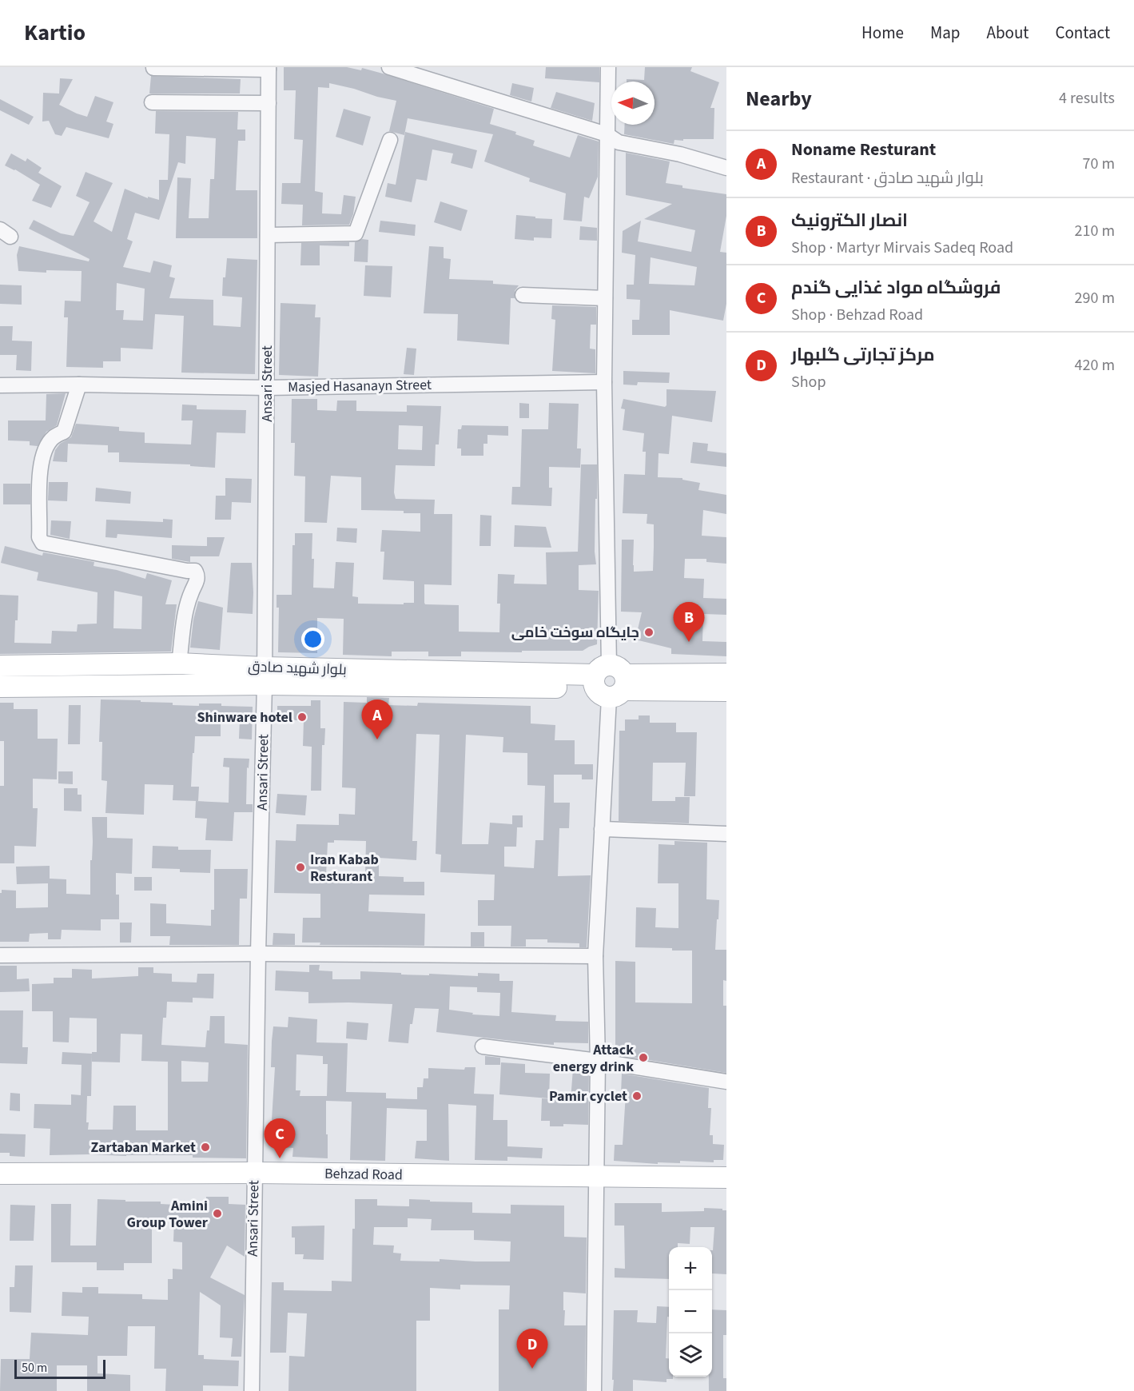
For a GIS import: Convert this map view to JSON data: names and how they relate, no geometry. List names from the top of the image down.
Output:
{
  "streets": {
    "main road": ["بلوار شهید صادق", "Behzad Road"],
    "street": ["Ansari Street", "Masjed Hasanayn Street"]
  },
  "crossings": [
    ["Ansari Street", "Masjed Hasanayn Street"],
    ["Ansari Street", "بلوار شهید صادق"],
    ["Ansari Street", "Behzad Road"]
  ],
  "places": [
    "جایگاه سوخت خامی",
    "Shinware hotel",
    "Iran Kabab Resturant",
    "Attack energy drink",
    "Pamir cyclet",
    "Zartaban Market",
    "Amini Group Tower"
  ],
  "scale_bar": "50 m",
  "north": "left",
  "page": {
    "header": "Kartio",
    "nav": [
      "Home",
      "Map",
      "About",
      "Contact"
    ],
    "heading": ["Nearby", "4 results"],
    "list": [
      {
        "mark": "A",
        "name": "Noname Resturant",
        "note": "Restaurant · بلوار شهید صادق",
        "value": "70 m"
      },
      {
        "mark": "B",
        "name": "انصار الکترونیک",
        "note": "Shop · Martyr Mirvais Sadeq Road",
        "value": "210 m"
      },
      {
        "mark": "C",
        "name": "فروشگاه مواد غذایی گندم",
        "note": "Shop · Behzad Road",
        "value": "290 m"
      },
      {
        "mark": "D",
        "name": "مرکز تجارتی گلبهار",
        "note": "Shop",
        "value": "420 m"
      }
    ],
    "pins": [
      "B",
      "A",
      "C",
      "D"
    ],
    "map_buttons": ["+", "−"],
    "scale": "50 m"
  }
}
